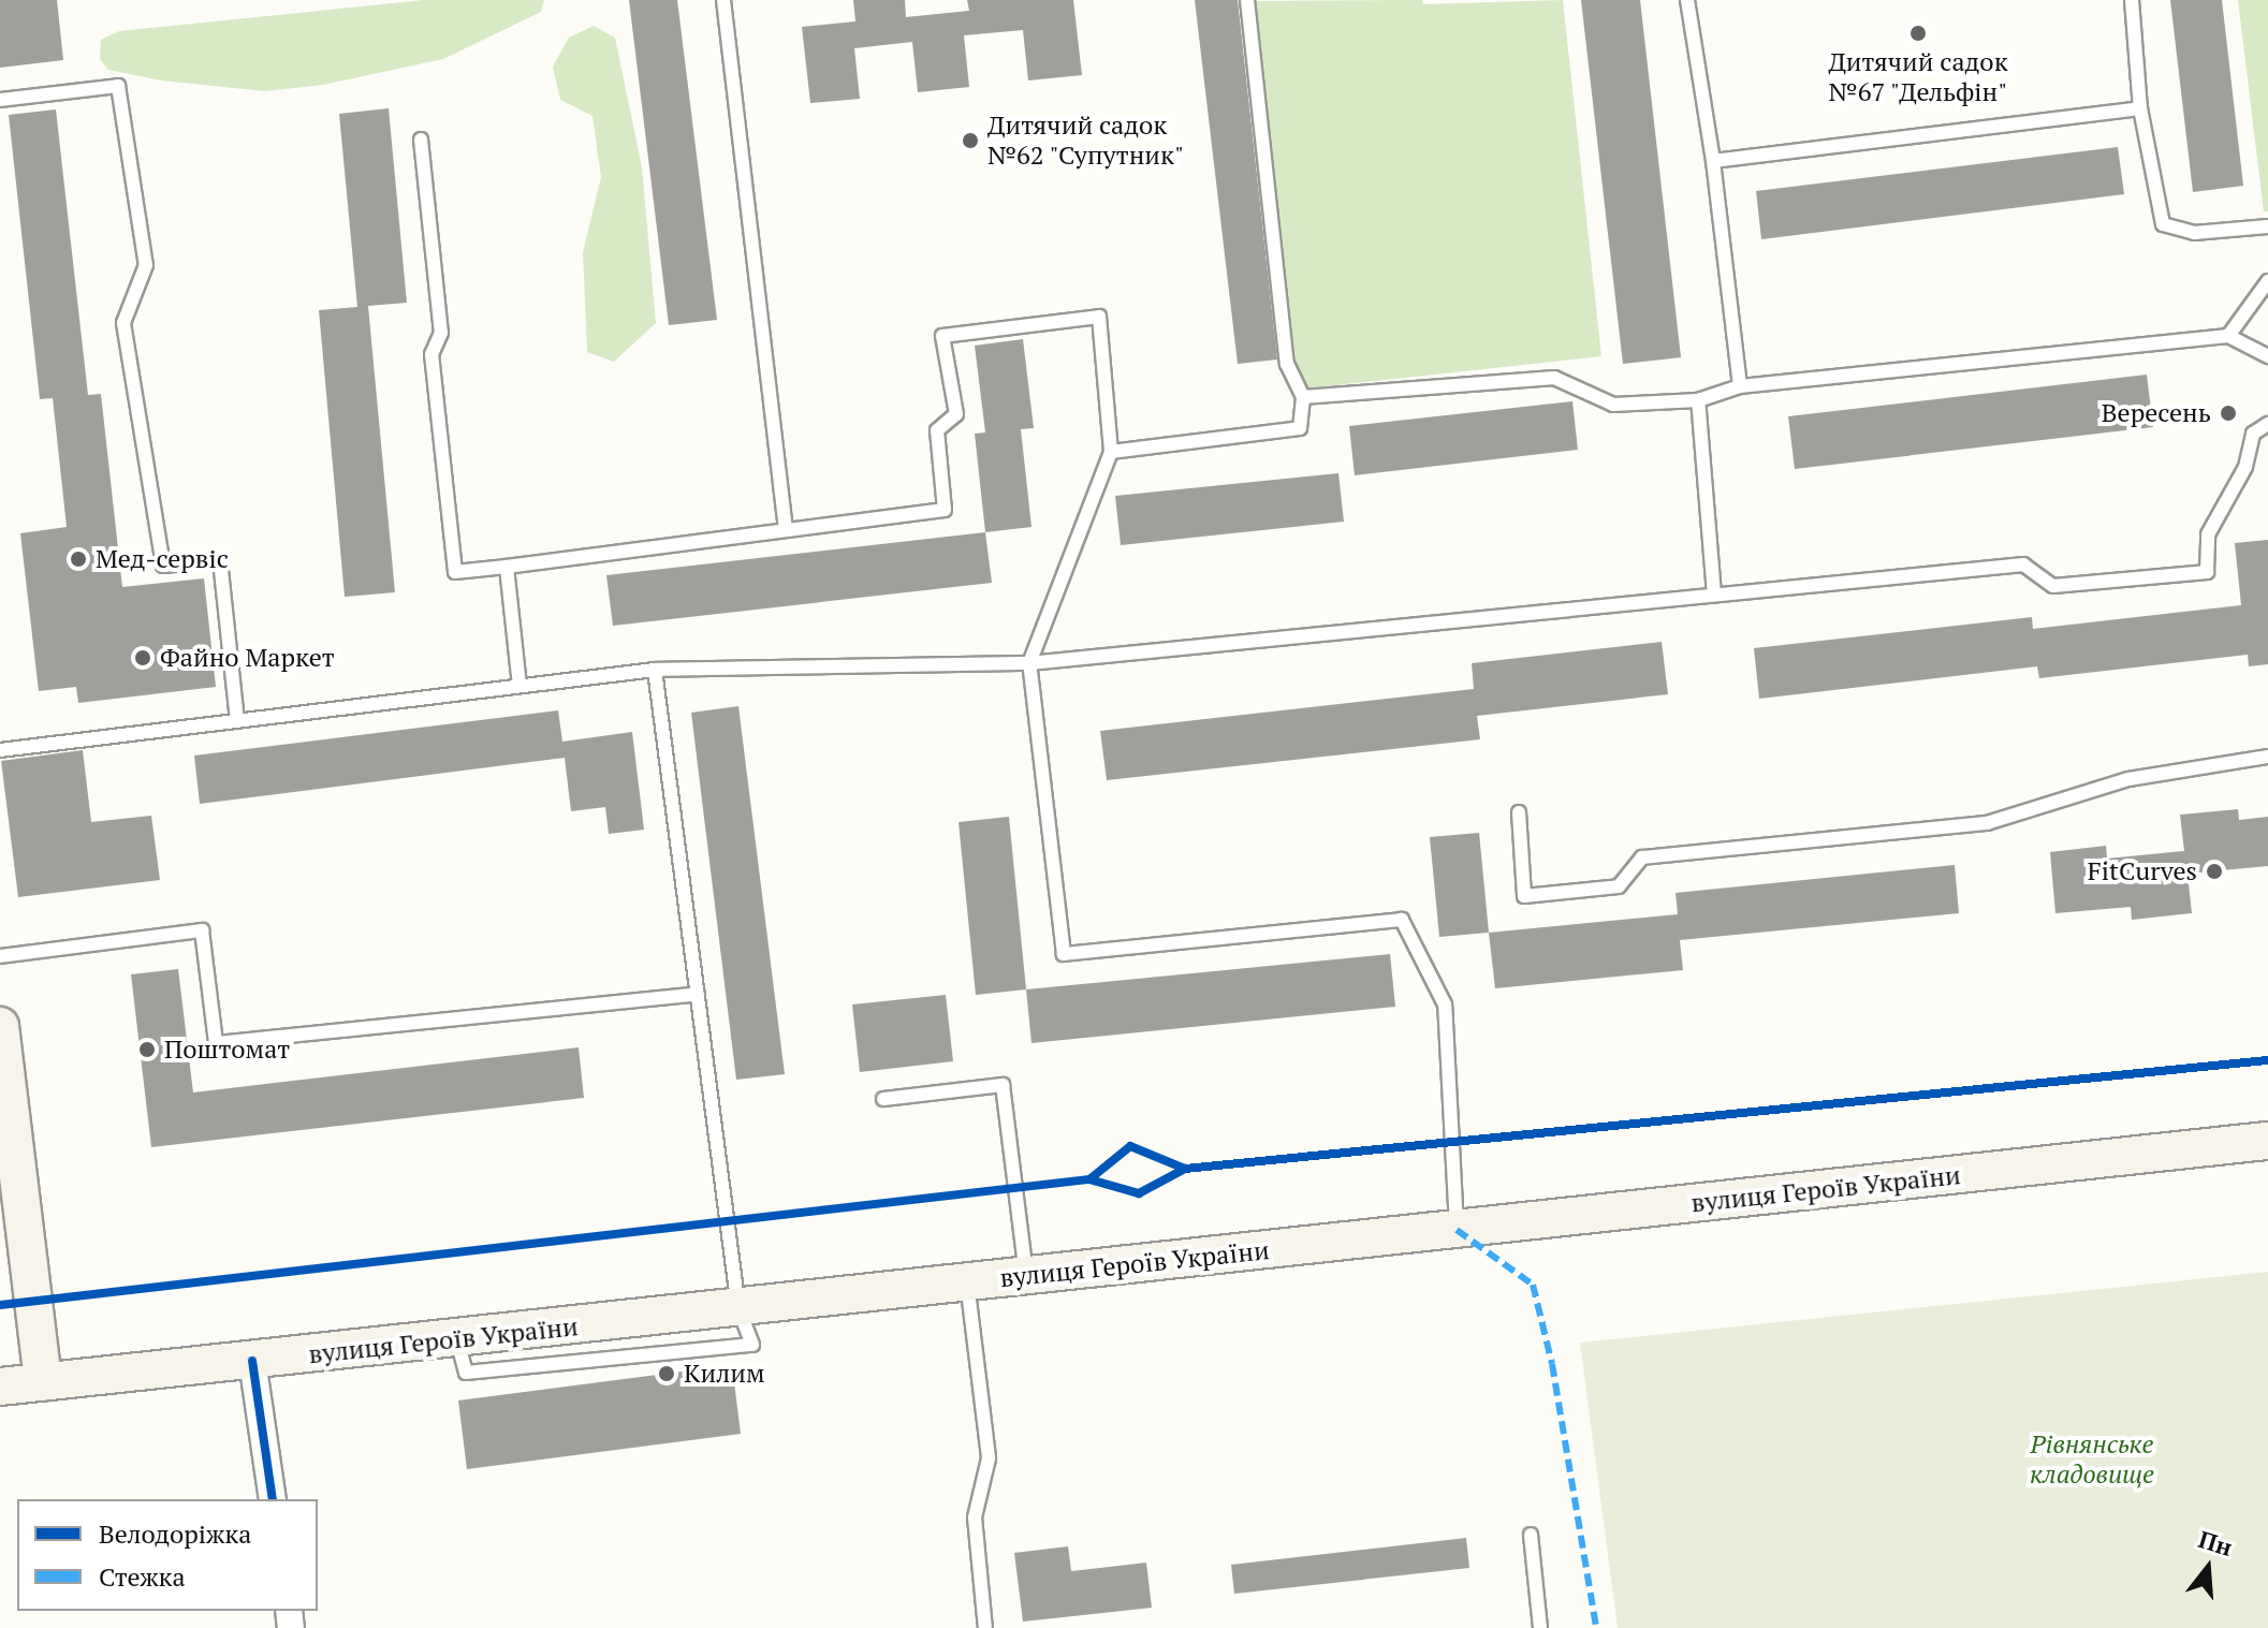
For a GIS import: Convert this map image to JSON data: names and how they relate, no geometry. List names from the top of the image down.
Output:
{
  "streets": {
    "main road": ["вулиця Героїв України"]
  },
  "parks": ["Рівнянське кладовище"],
  "places": [
    "Дитячий садок №67 \"Дельфін\"",
    "Дитячий садок №62 \"Супутник\"",
    "Вересень",
    "Мед-сервіс",
    "Файно Маркет",
    "FitCurves",
    "Поштомат",
    "Килим"
  ],
  "legend": ["Велодоріжка", "Стежка"],
  "north": "top"
}
